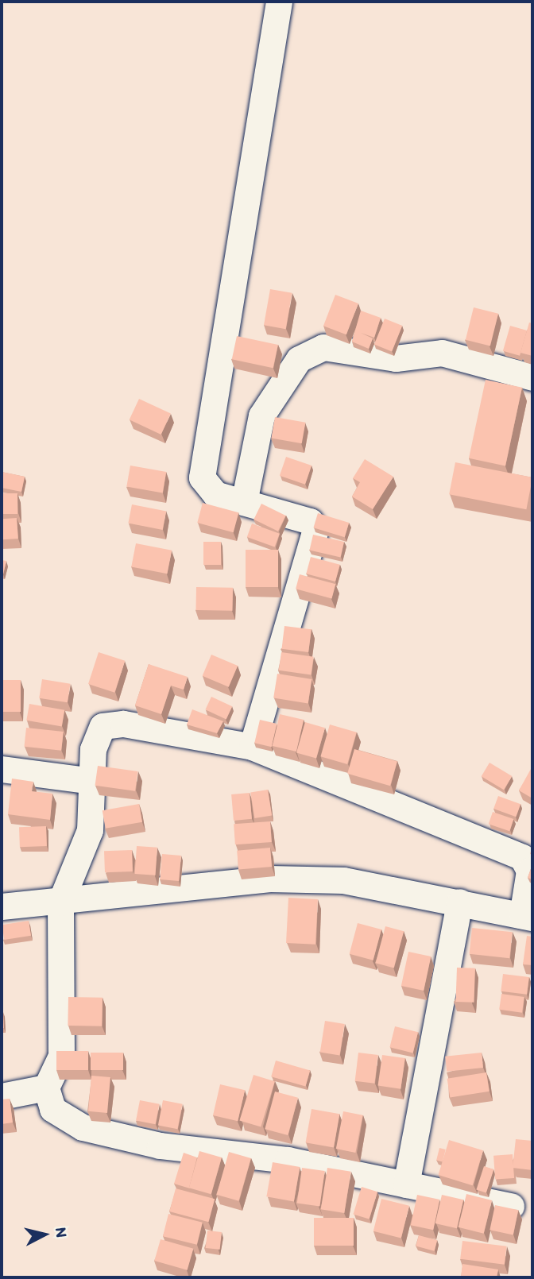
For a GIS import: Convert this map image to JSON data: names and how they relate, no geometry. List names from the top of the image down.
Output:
{
  "north": "right"
}
